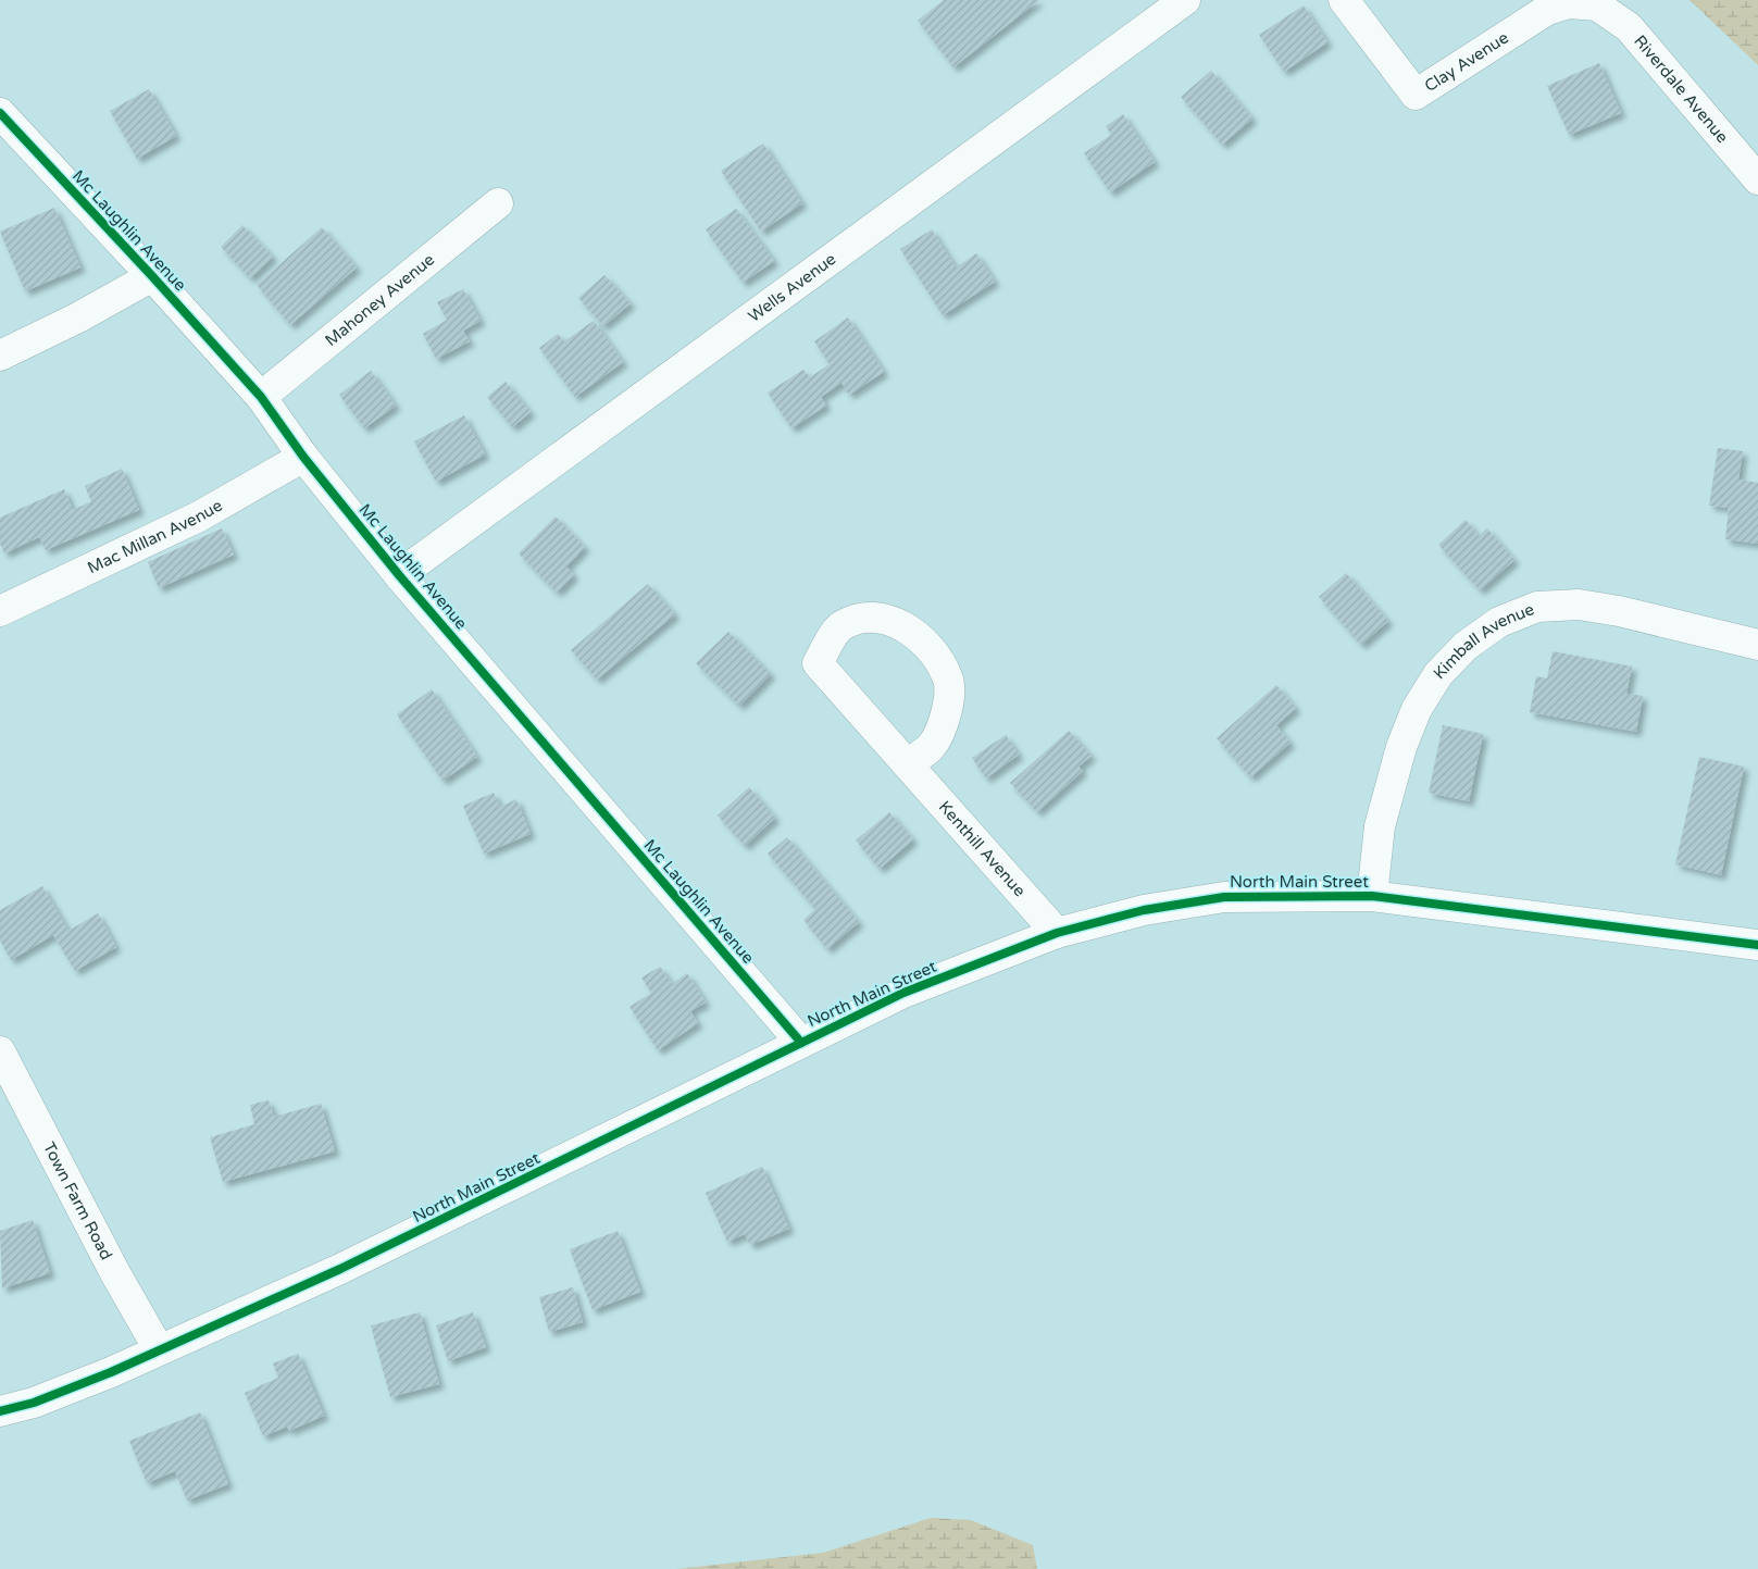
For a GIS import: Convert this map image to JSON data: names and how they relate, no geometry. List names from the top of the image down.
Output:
{
  "streets": {
    "street": [
      "Clay Avenue",
      "Riverdale Avenue",
      "Mc Laughlin Avenue",
      "Wells Avenue",
      "Mahoney Avenue",
      "Mac Millan Avenue",
      "Kimball Avenue",
      "Kenthill Avenue",
      "North Main Street",
      "Town Farm Road"
    ]
  },
  "crossings": [
    ["Clay Avenue", "Riverdale Avenue"],
    ["Mc Laughlin Avenue", "Wells Avenue"],
    ["Mc Laughlin Avenue", "Mahoney Avenue"],
    ["Mc Laughlin Avenue", "Mac Millan Avenue"],
    ["Mc Laughlin Avenue", "North Main Street"],
    ["Kimball Avenue", "North Main Street"],
    ["Kenthill Avenue", "North Main Street"],
    ["North Main Street", "Town Farm Road"]
  ]
}
